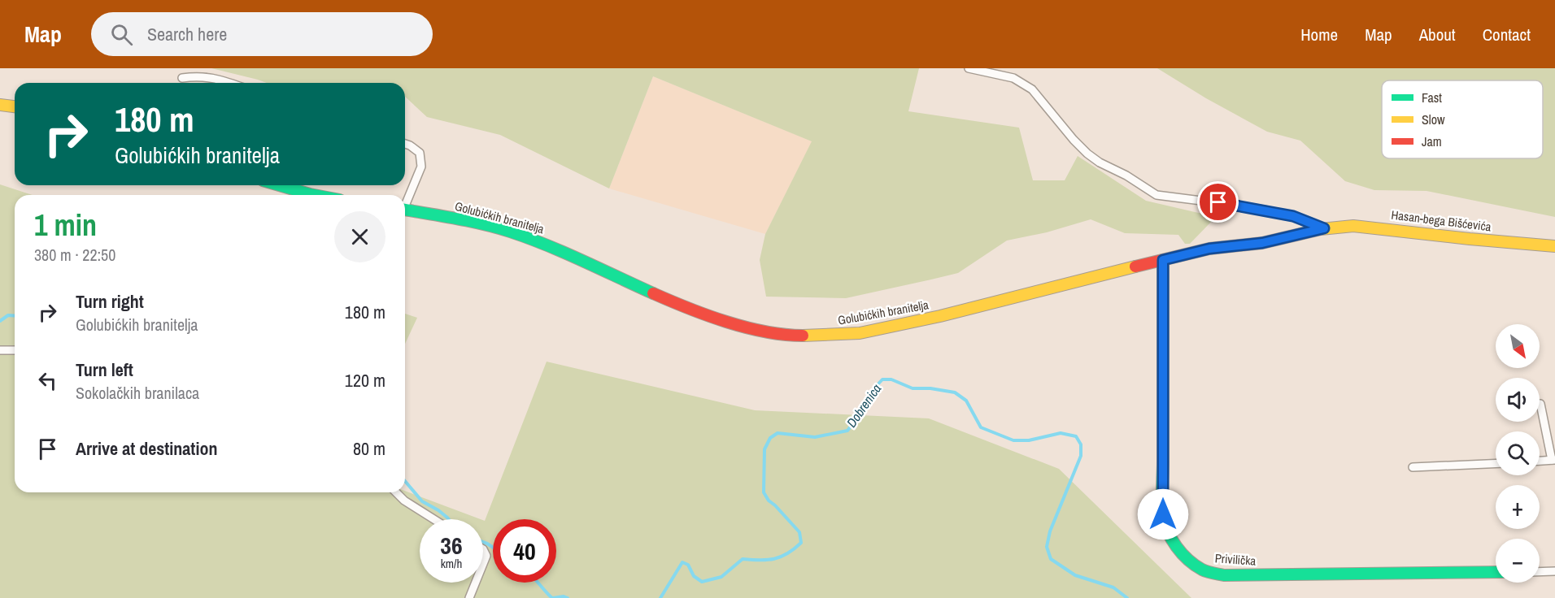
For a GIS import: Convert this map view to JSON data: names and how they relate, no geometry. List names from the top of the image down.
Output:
{
  "streets": {
    "street": ["Golubićkih branitelja", "Hasan-bega Bišćevića", "Privilička"]
  },
  "crossings": [
    ["Golubićkih branitelja", "Hasan-bega Bišćevića"],
    ["Golubićkih branitelja", "Privilička"]
  ],
  "water": ["Dobrenica"],
  "legend": ["Fast", "Slow", "Jam"],
  "north": "bottom right",
  "page": {
    "header": "Map",
    "search": "Search here",
    "nav": [
      "Home",
      "Map",
      "About",
      "Contact"
    ],
    "turn": ["180 m", "Golubićkih branitelja"],
    "heading": ["1 min", "380 m · 22:50"],
    "list": [
      {
        "name": "Turn right",
        "note": "Golubićkih branitelja",
        "value": "180 m"
      },
      {
        "name": "Turn left",
        "note": "Sokolačkih branilaca",
        "value": "120 m"
      },
      {
        "name": "Arrive at destination",
        "value": "80 m"
      }
    ],
    "map_buttons": ["+", "−"],
    "speed": "36 km/h",
    "limit": "40"
  }
}
